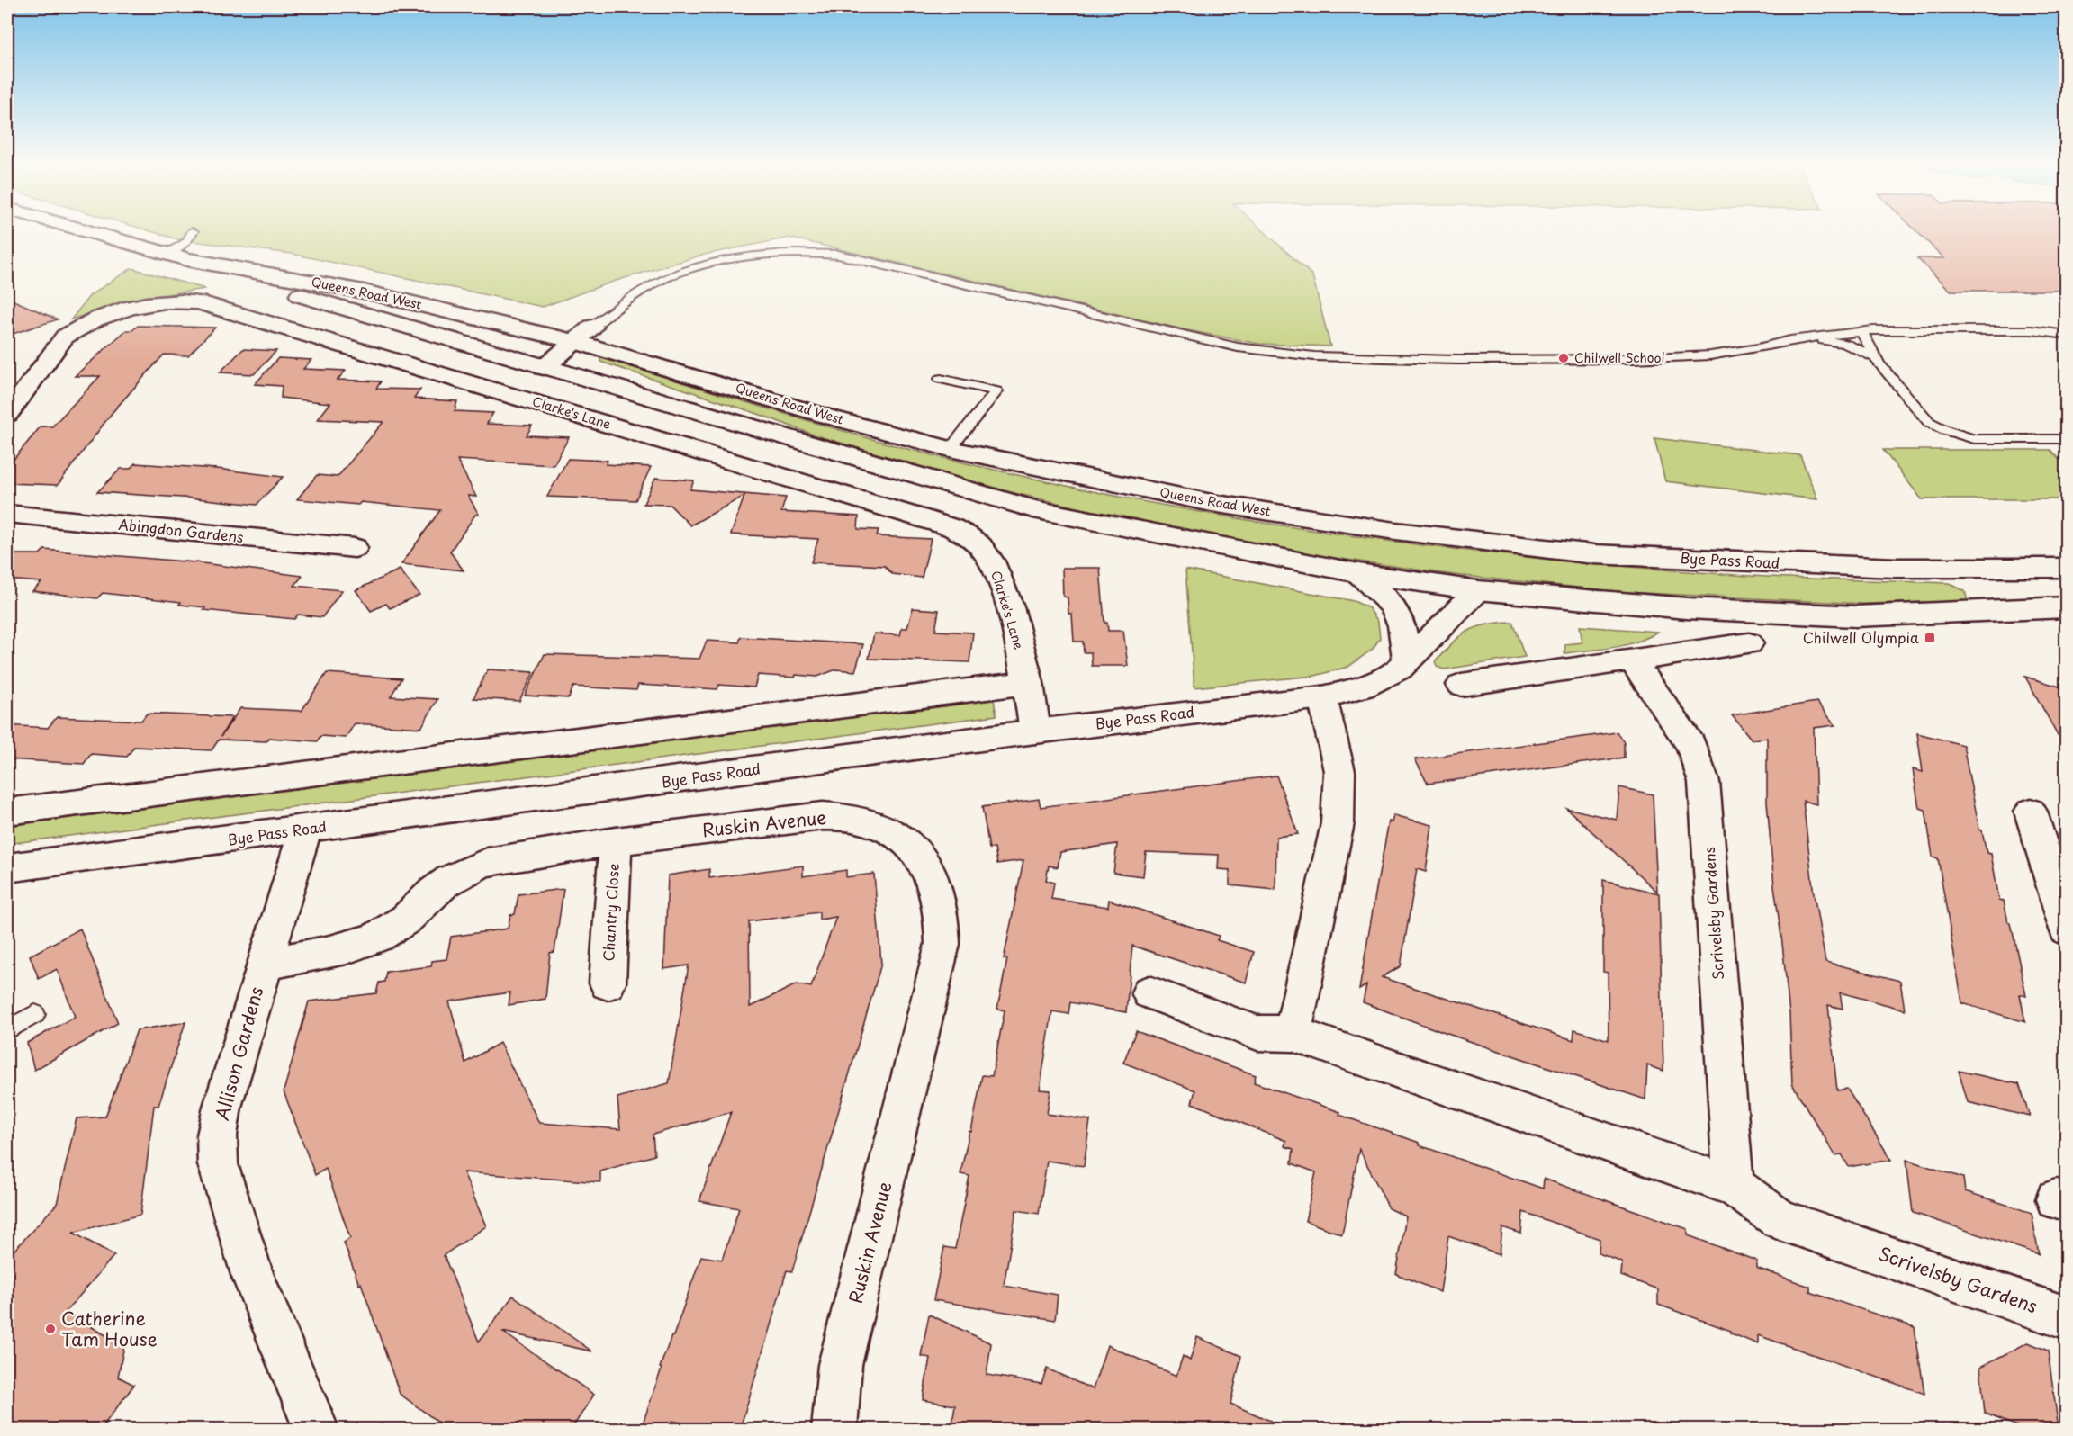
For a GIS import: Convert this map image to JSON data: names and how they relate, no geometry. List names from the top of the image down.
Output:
{
  "streets": {
    "street": [
      "Queens Road West",
      "Clarke's Lane",
      "Abingdon Gardens",
      "Bye Pass Road",
      "Ruskin Avenue",
      "Chantry Close",
      "Scrivelsby Gardens",
      "Allison Gardens"
    ]
  },
  "crossings": [
    ["Queens Road West", "Bye Pass Road"],
    ["Clarke's Lane", "Bye Pass Road"],
    ["Bye Pass Road", "Allison Gardens"],
    ["Ruskin Avenue", "Chantry Close"],
    ["Ruskin Avenue", "Allison Gardens"]
  ],
  "places": {
    "other": ["Chilwell School", "Catherine Tam House"],
    "transit": ["Chilwell Olympia"]
  }
}
